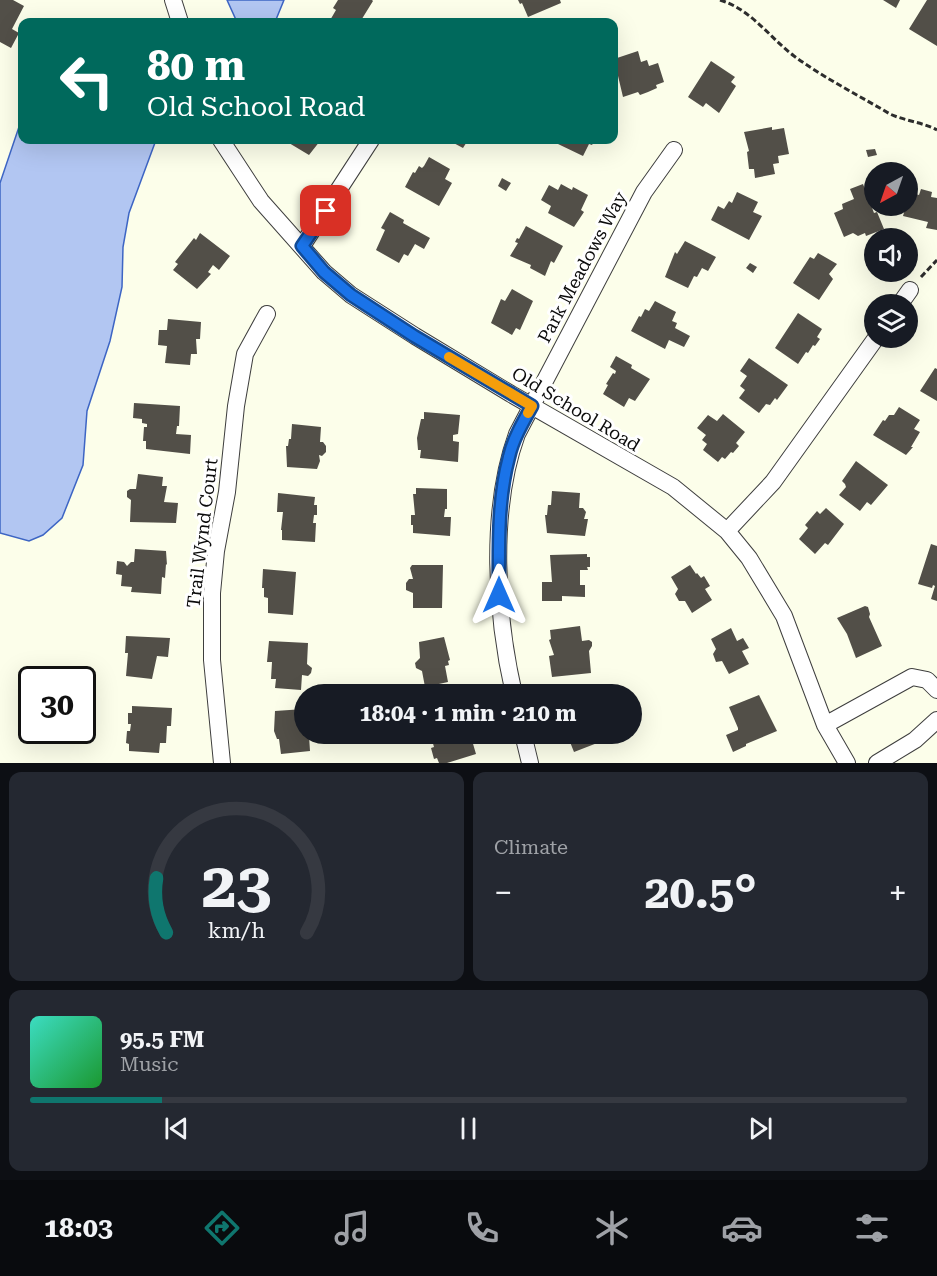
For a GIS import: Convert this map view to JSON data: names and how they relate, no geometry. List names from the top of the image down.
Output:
{
  "streets": {
    "street": ["Park Meadows Way", "Old School Road", "Trail Wynd Court"]
  },
  "crossings": [
    ["Park Meadows Way", "Old School Road"]
  ],
  "north": "bottom left",
  "page": {
    "turn": ["80 m", "Old School Road"],
    "limit": "30",
    "trip": "18:04 · 1 min · 210 m",
    "tile": "Climate",
    "heat": ["−", "20.5°", "+"],
    "song": ["95.5 FM", "Music"],
    "tabs": "18:03",
    "gauge": ["23", "km/h"]
  }
}
